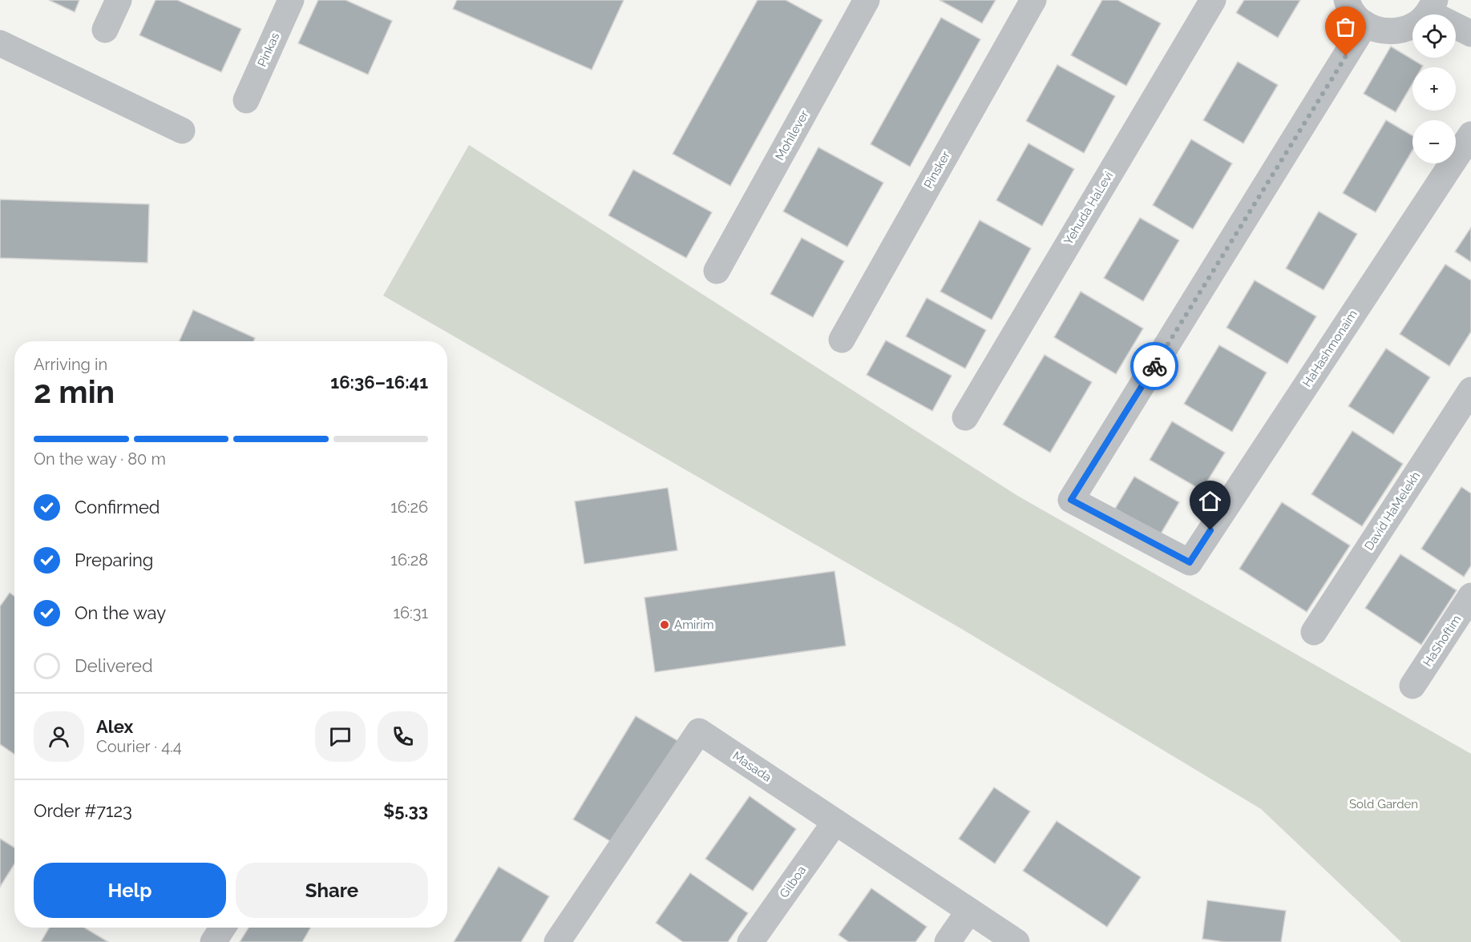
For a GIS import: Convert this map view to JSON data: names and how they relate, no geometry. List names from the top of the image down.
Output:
{
  "streets": {
    "street": [
      "Pinkas",
      "Mohilever",
      "Pinsker",
      "Yehuda HaLevi",
      "HaHashmonaim",
      "David HaMelekh",
      "HaShoftim",
      "Masada",
      "Gilboa"
    ]
  },
  "crossings": [
    ["Masada", "Gilboa"]
  ],
  "parks": ["Sold Garden"],
  "places": ["Amirim"],
  "page": {
    "map_buttons": ["+", "−"],
    "heading": ["2 min", "Arriving in", "16:36–16:41"],
    "panel": [
      "Alex",
      "Courier · 4.4",
      "Order #7123",
      "$5.33"
    ],
    "bar": "On the way · 80 m",
    "list": [
      ["Confirmed", "16:26"],
      ["Preparing", "16:28"],
      ["On the way", "16:31"],
      "Delivered"
    ],
    "buttons": ["Help", "Share"]
  }
}
